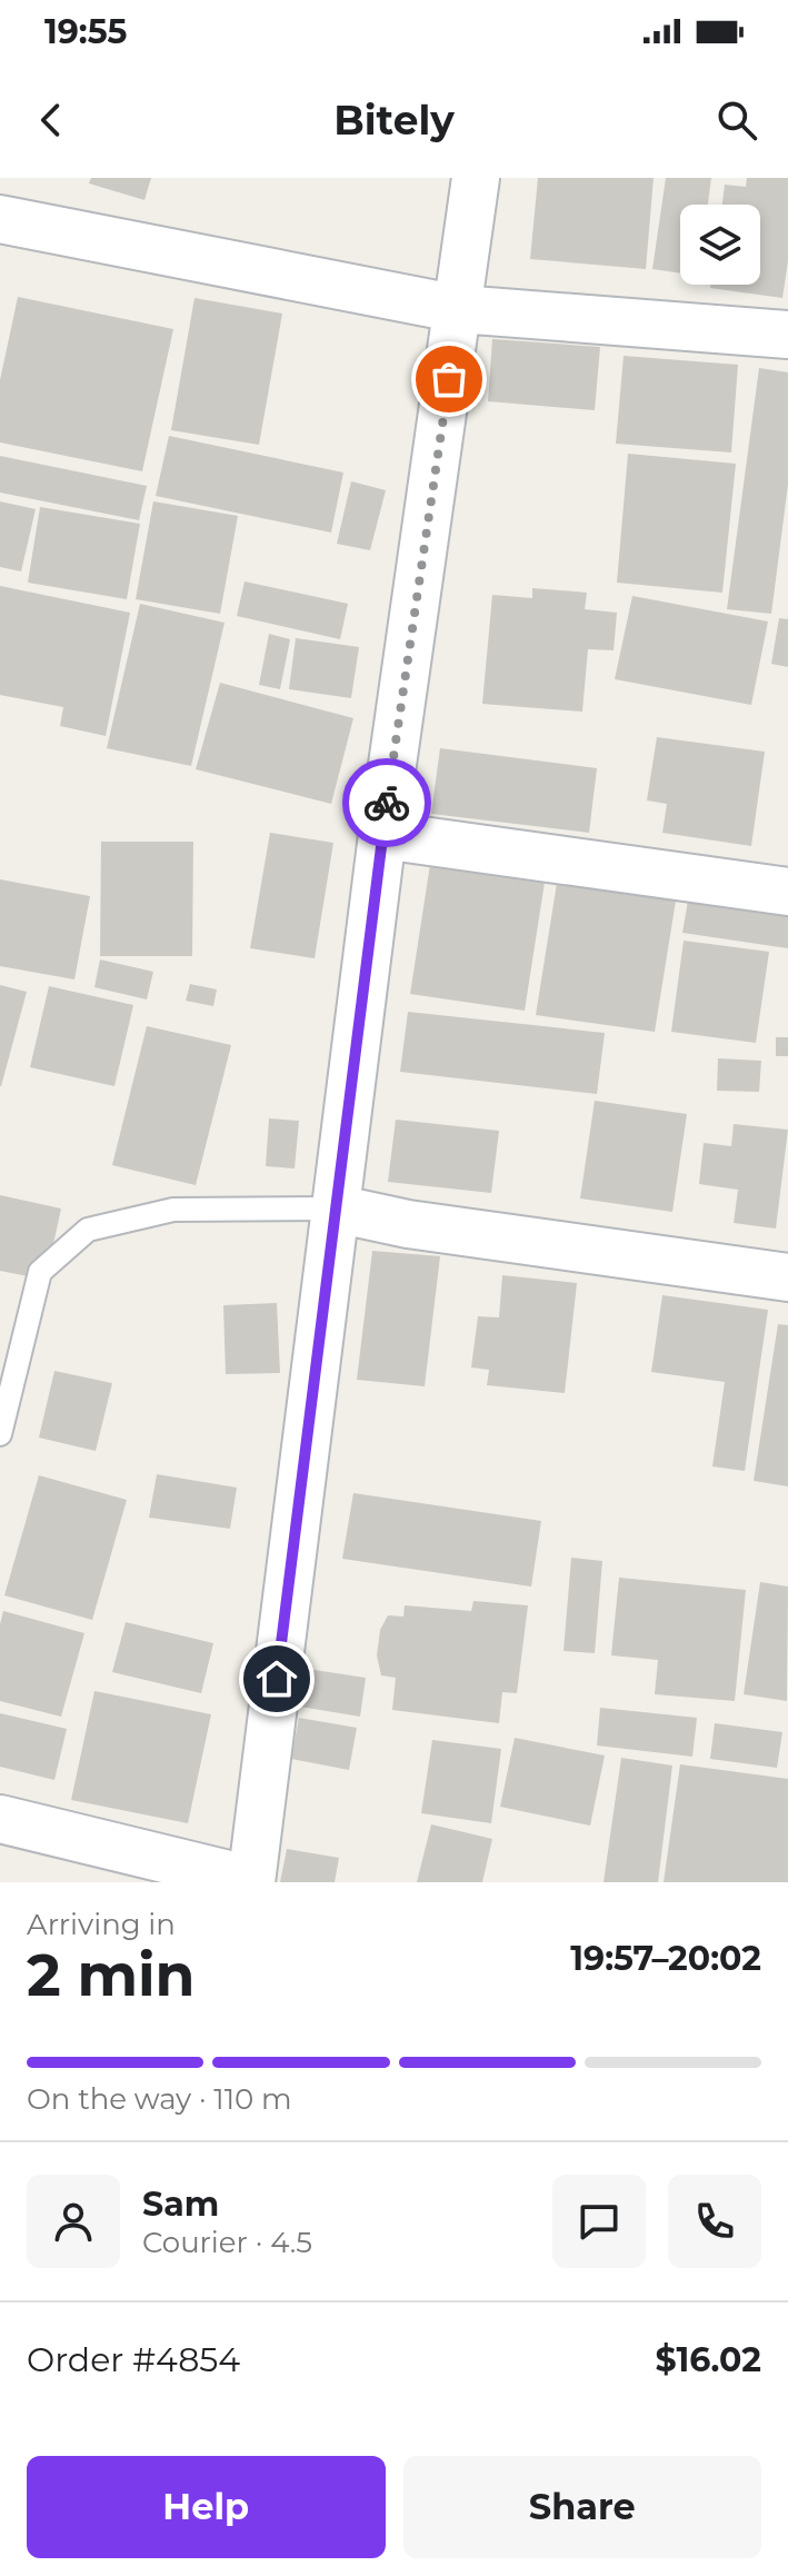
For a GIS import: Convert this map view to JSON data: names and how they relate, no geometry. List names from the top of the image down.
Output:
{
  "page": {
    "status": "19:55",
    "header": "Bitely",
    "heading": ["2 min", "Arriving in", "19:57–20:02"],
    "panel": [
      "Sam",
      "Courier · 4.5",
      "Order #4854",
      "$16.02"
    ],
    "bar": "On the way · 110 m",
    "buttons": ["Help", "Share"]
  }
}
